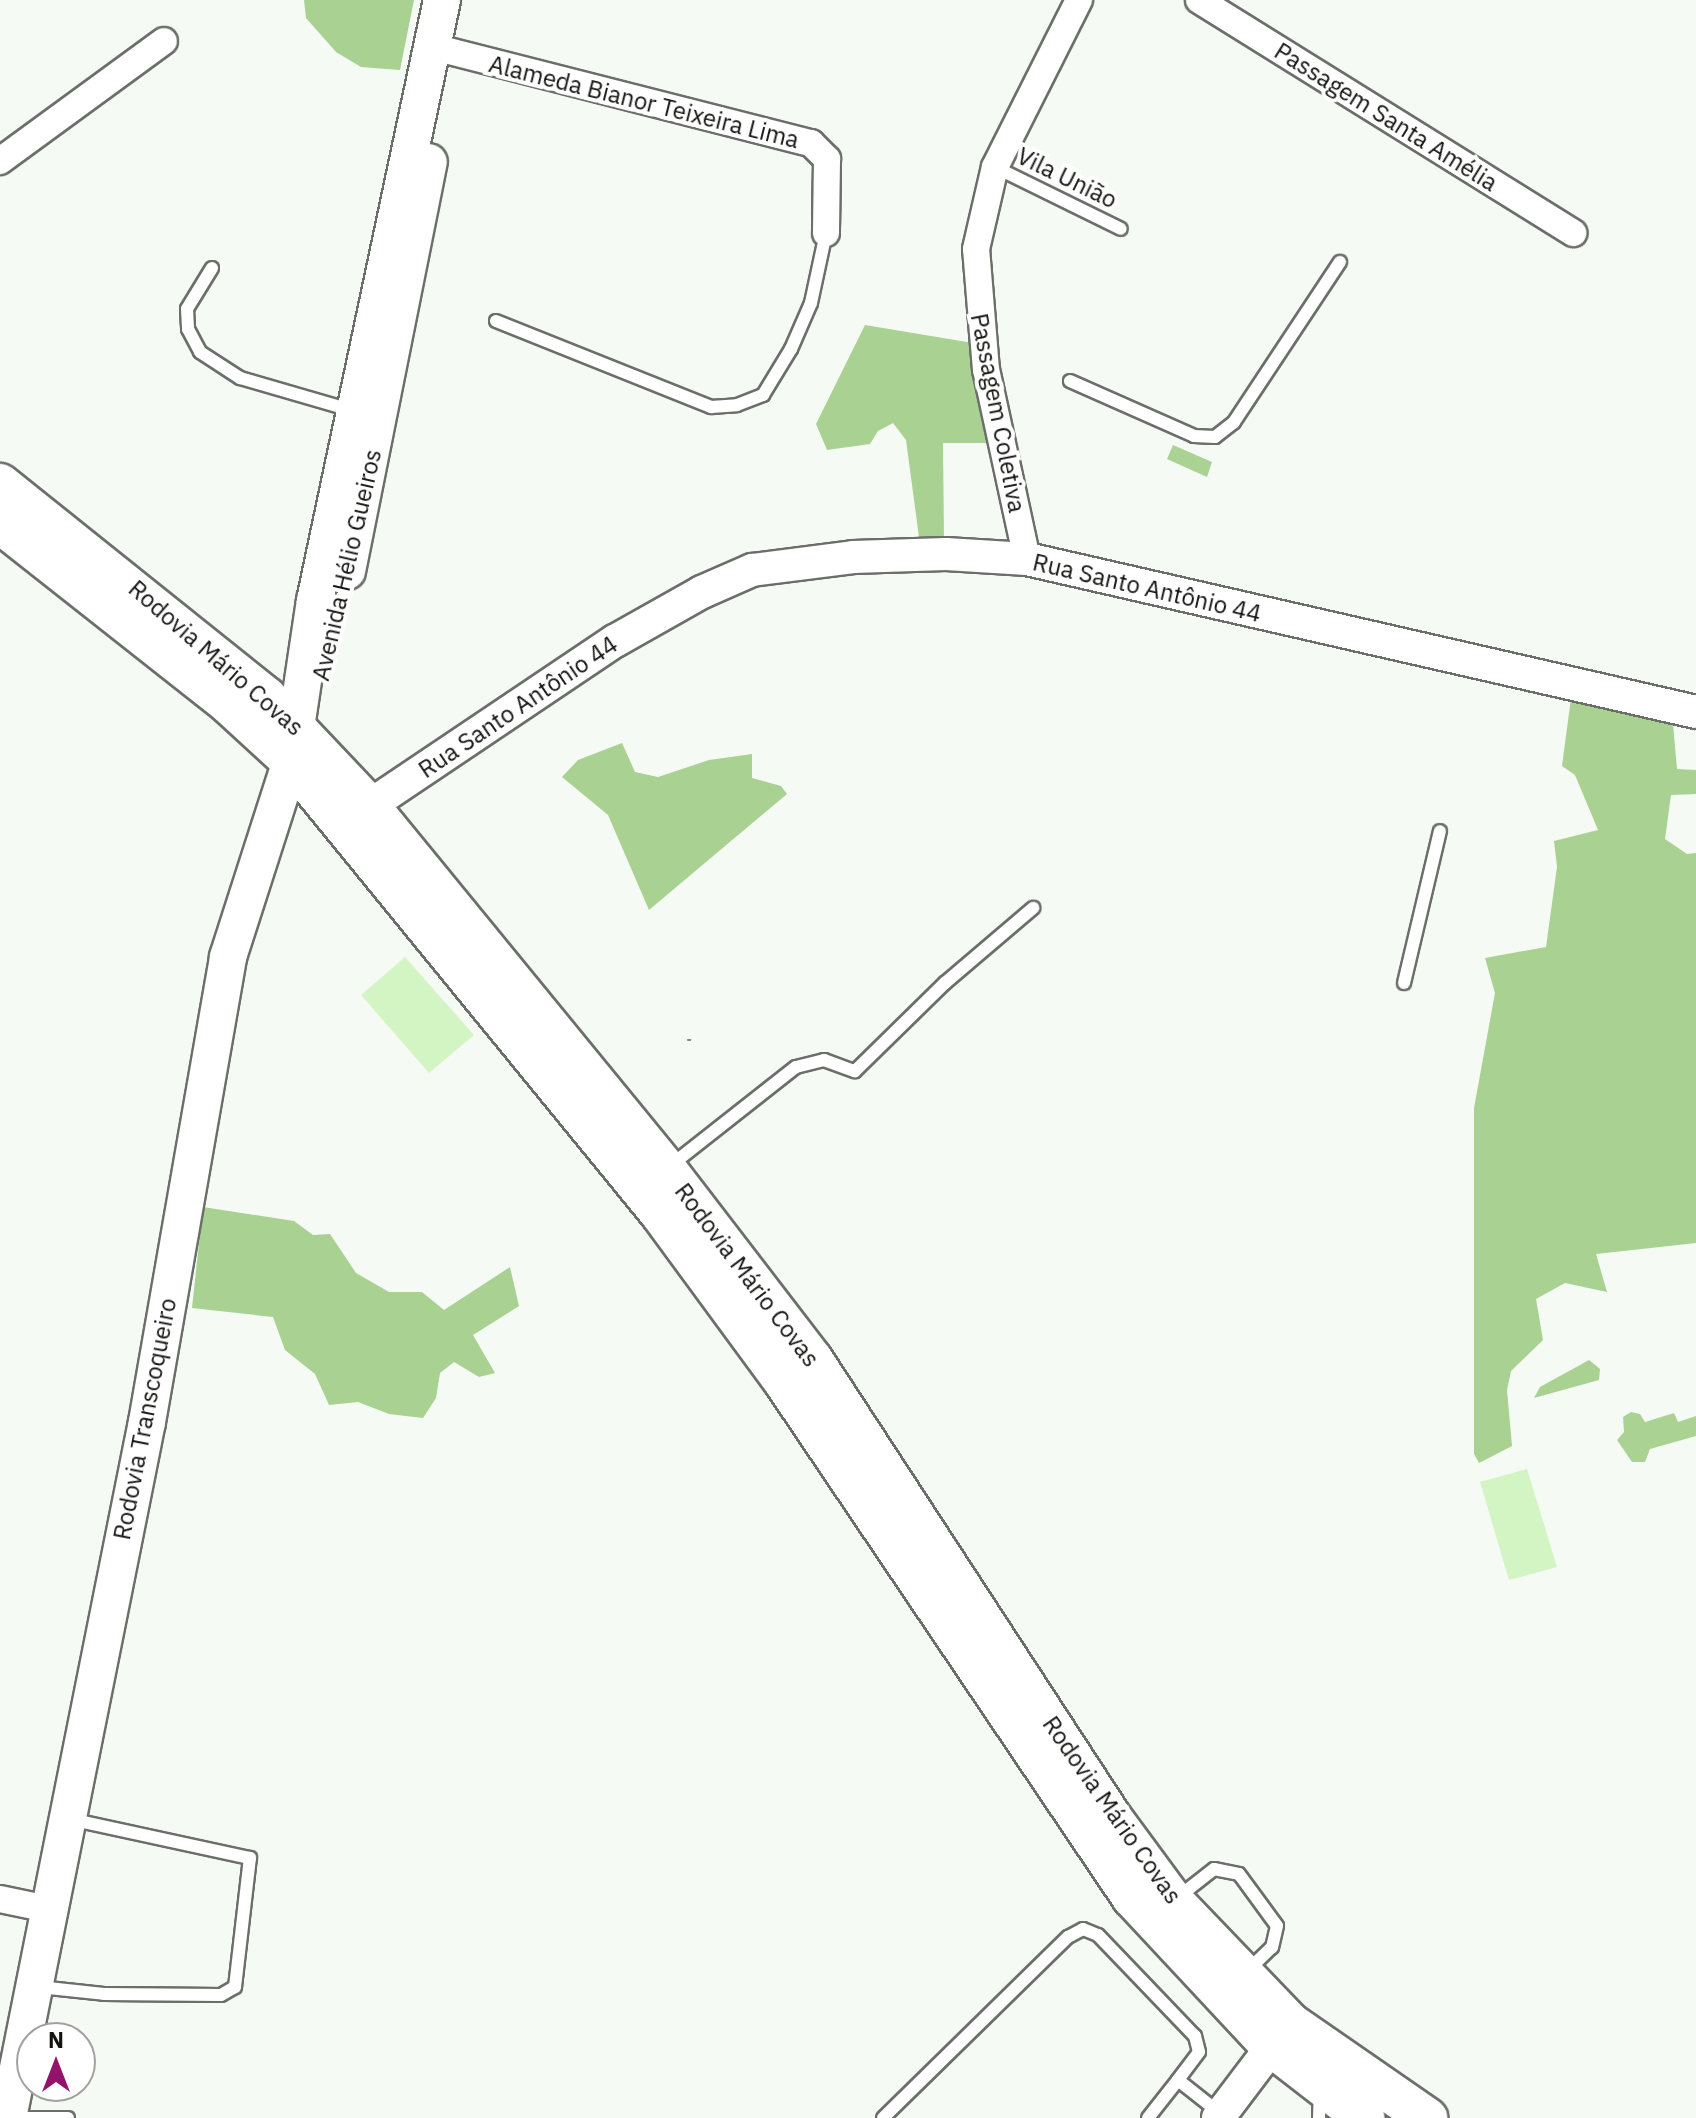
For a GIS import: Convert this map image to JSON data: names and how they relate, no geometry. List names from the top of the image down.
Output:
{
  "streets": {
    "main road": ["Avenida Hélio Gueiros", "Rodovia Mário Covas", "Rodovia Transcoqueiro"],
    "street": [
      "Alameda Bianor Teixeira Lima",
      "Passagem Santa Amélia",
      "Passagem Coletiva",
      "Rua Santo Antônio 44"
    ],
    "lane": ["Vila União"]
  },
  "crossings": [
    ["Alameda Bianor Teixeira Lima", "Avenida Hélio Gueiros"],
    ["Vila União", "Passagem Coletiva"],
    ["Passagem Coletiva", "Rua Santo Antônio 44"],
    ["Avenida Hélio Gueiros", "Rodovia Mário Covas"],
    ["Avenida Hélio Gueiros", "Rodovia Transcoqueiro"],
    ["Rua Santo Antônio 44", "Rodovia Mário Covas"],
    ["Rodovia Mário Covas", "Rodovia Transcoqueiro"]
  ],
  "north": "top"
}
